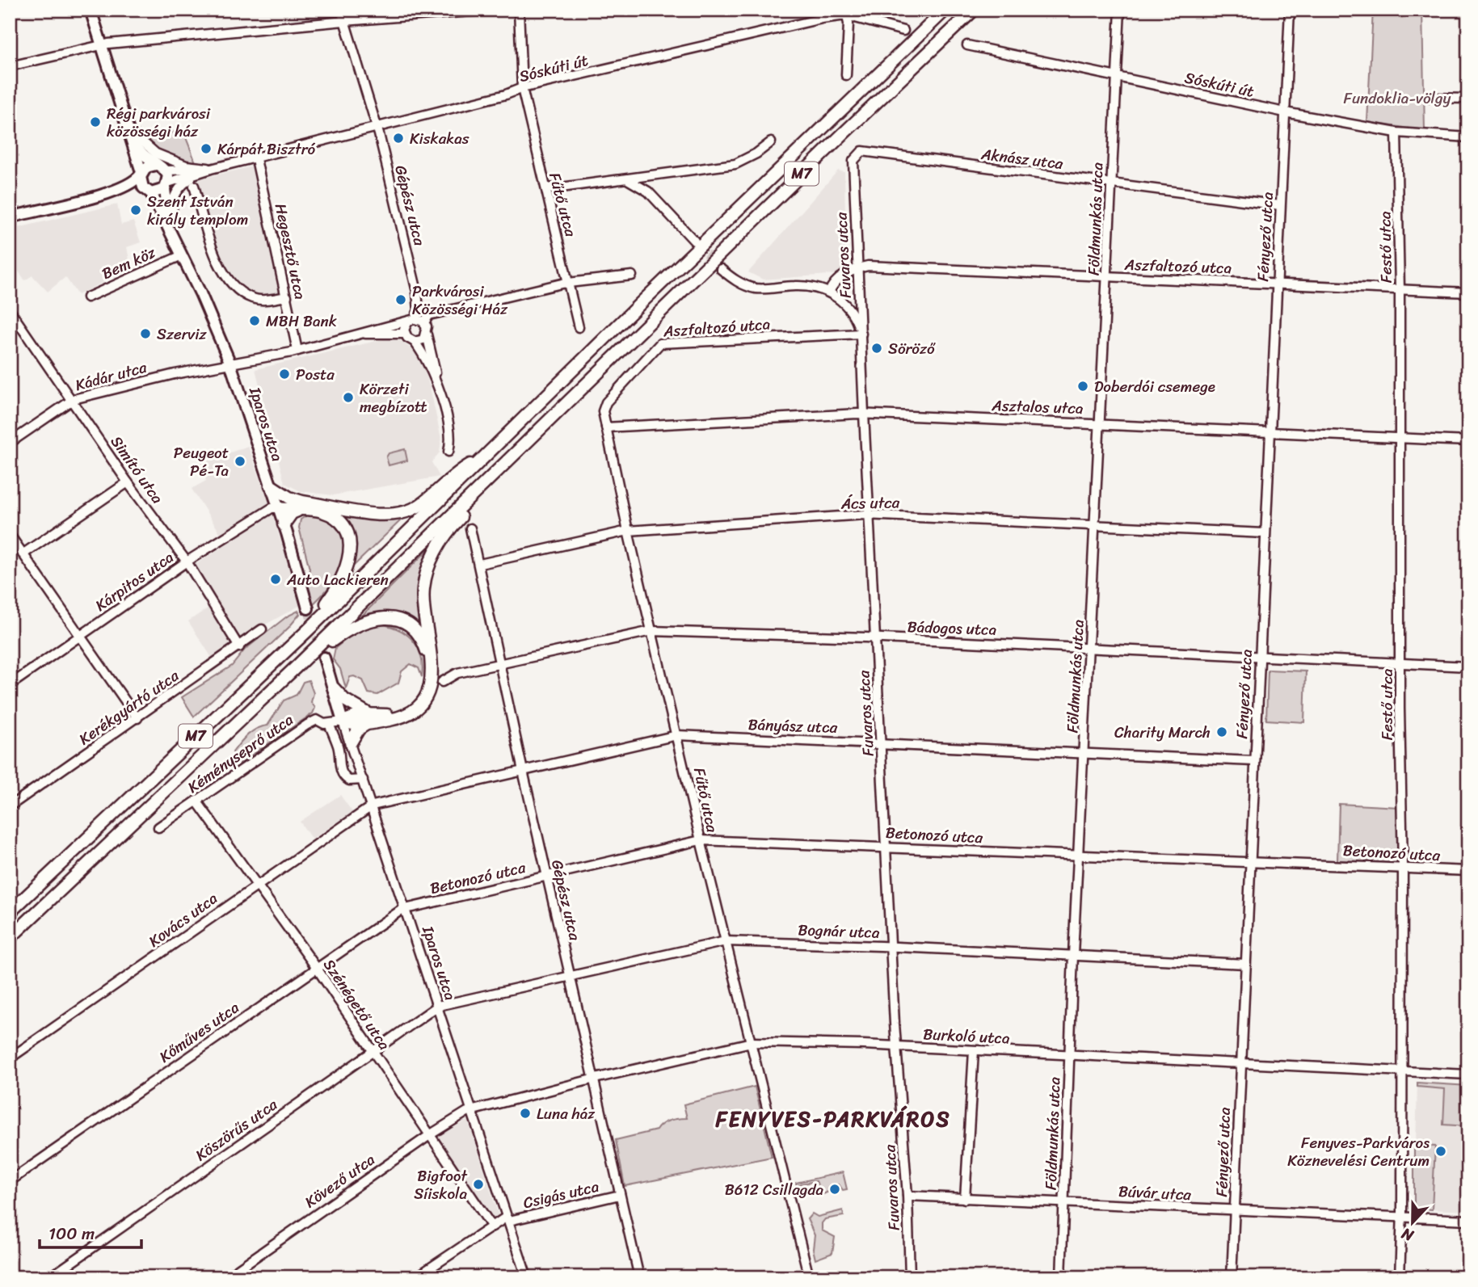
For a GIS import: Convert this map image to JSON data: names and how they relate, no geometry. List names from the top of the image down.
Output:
{
  "streets": {
    "highway": ["M7"],
    "main road": ["Iparos utca"],
    "street": [
      "Sóskúti út",
      "Aknász utca",
      "Fűtő utca",
      "Gépész utca",
      "Földmunkás utca",
      "Fényező utca",
      "Festő utca",
      "Hegesztő utca",
      "Fuvaros utca",
      "Bem köz",
      "Aszfaltozó utca",
      "Kádár utca",
      "Asztalos utca",
      "Simító utca",
      "Ács utca",
      "Kárpitos utca",
      "Bádogos utca",
      "Kerékgyártó utca",
      "Bányász utca",
      "Kéményseprő utca",
      "Betonozó utca",
      "Kovács utca",
      "Bognár utca",
      "Szénégető utca",
      "Kőműves utca",
      "Burkoló utca",
      "Köszörűs utca",
      "Kövező utca",
      "Búvár utca",
      "Csigás utca"
    ]
  },
  "crossings": [
    ["Sóskúti út", "Fűtő utca"],
    ["Sóskúti út", "Gépész utca"],
    ["Sóskúti út", "Földmunkás utca"],
    ["Sóskúti út", "Fényező utca"],
    ["Sóskúti út", "Festő utca"],
    ["Sóskúti út", "Hegesztő utca"],
    ["Sóskúti út", "Iparos utca"],
    ["Aknász utca", "Földmunkás utca"],
    ["Aknász utca", "Fényező utca"],
    ["Aknász utca", "Fuvaros utca"],
    ["Fűtő utca", "Aszfaltozó utca"],
    ["Fűtő utca", "Asztalos utca"],
    ["Fűtő utca", "Ács utca"],
    ["Fűtő utca", "Bádogos utca"],
    ["Fűtő utca", "Bányász utca"],
    ["Fűtő utca", "Betonozó utca"],
    ["Fűtő utca", "Bognár utca"],
    ["Fűtő utca", "Burkoló utca"],
    ["Gépész utca", "Ács utca"],
    ["Gépész utca", "Bádogos utca"],
    ["Gépész utca", "Bányász utca"],
    ["Gépész utca", "Betonozó utca"],
    ["Gépész utca", "Bognár utca"],
    ["Gépész utca", "Burkoló utca"],
    ["Gépész utca", "Csigás utca"],
    ["Földmunkás utca", "Aszfaltozó utca"],
    ["Földmunkás utca", "Asztalos utca"],
    ["Földmunkás utca", "Ács utca"],
    ["Földmunkás utca", "Bádogos utca"],
    ["Földmunkás utca", "Bányász utca"],
    ["Földmunkás utca", "Betonozó utca"],
    ["Földmunkás utca", "Bognár utca"],
    ["Földmunkás utca", "Burkoló utca"],
    ["Földmunkás utca", "Búvár utca"],
    ["Fényező utca", "Aszfaltozó utca"],
    ["Fényező utca", "Asztalos utca"],
    ["Fényező utca", "Ács utca"],
    ["Fényező utca", "Bádogos utca"],
    ["Fényező utca", "Bányász utca"],
    ["Fényező utca", "Betonozó utca"],
    ["Fényező utca", "Bognár utca"],
    ["Fényező utca", "Burkoló utca"],
    ["Fényező utca", "Búvár utca"],
    ["Festő utca", "Aszfaltozó utca"],
    ["Festő utca", "Asztalos utca"],
    ["Festő utca", "Bádogos utca"],
    ["Festő utca", "Betonozó utca"],
    ["Festő utca", "Burkoló utca"],
    ["Festő utca", "Búvár utca"],
    ["Fuvaros utca", "Aszfaltozó utca"],
    ["Fuvaros utca", "Asztalos utca"],
    ["Fuvaros utca", "Ács utca"],
    ["Fuvaros utca", "Bádogos utca"],
    ["Fuvaros utca", "Bányász utca"],
    ["Fuvaros utca", "Betonozó utca"],
    ["Fuvaros utca", "Bognár utca"],
    ["Fuvaros utca", "Burkoló utca"],
    ["Fuvaros utca", "Búvár utca"],
    ["Bem köz", "Iparos utca"],
    ["Kádár utca", "Iparos utca"],
    ["Kádár utca", "Simító utca"],
    ["Iparos utca", "Kárpitos utca"],
    ["Iparos utca", "Bányász utca"],
    ["Iparos utca", "Kéményseprő utca"],
    ["Iparos utca", "Betonozó utca"],
    ["Iparos utca", "Kovács utca"],
    ["Iparos utca", "Bognár utca"],
    ["Iparos utca", "Kőműves utca"],
    ["Iparos utca", "Burkoló utca"],
    ["Iparos utca", "Köszörűs utca"],
    ["Iparos utca", "Kövező utca"],
    ["Iparos utca", "Csigás utca"],
    ["Simító utca", "Kárpitos utca"],
    ["Simító utca", "Kerékgyártó utca"],
    ["Bányász utca", "Kovács utca"],
    ["Kéményseprő utca", "Szénégető utca"],
    ["Betonozó utca", "Kőműves utca"],
    ["Kovács utca", "Szénégető utca"],
    ["Bognár utca", "Köszörűs utca"],
    ["Szénégető utca", "Kőműves utca"],
    ["Szénégető utca", "Köszörűs utca"],
    ["Szénégető utca", "Kövező utca"],
    ["Szénégető utca", "Csigás utca"],
    ["Burkoló utca", "Kövező utca"]
  ],
  "districts": ["FENYVES-PARKVÁROS"],
  "parks": ["Fundoklia-völgy"],
  "places": [
    "Régi parkvárosi közösségi ház",
    "Kiskakas",
    "Kárpát Bisztró",
    "Szent István király templom",
    "Parkvárosi Közösségi Ház",
    "MBH Bank",
    "Szerviz",
    "Söröző",
    "Posta",
    "Doberdói csemege",
    "Körzeti megbízott",
    "Peugeot Pé-Ta",
    "Auto Lackieren",
    "Charity March",
    "Luna ház",
    "Fenyves-Parkváros Köznevelési Centrum",
    "Bigfoot Síiskola",
    "B612 Csillagda"
  ],
  "scale_bar": "100 m",
  "north": "bottom"
}
